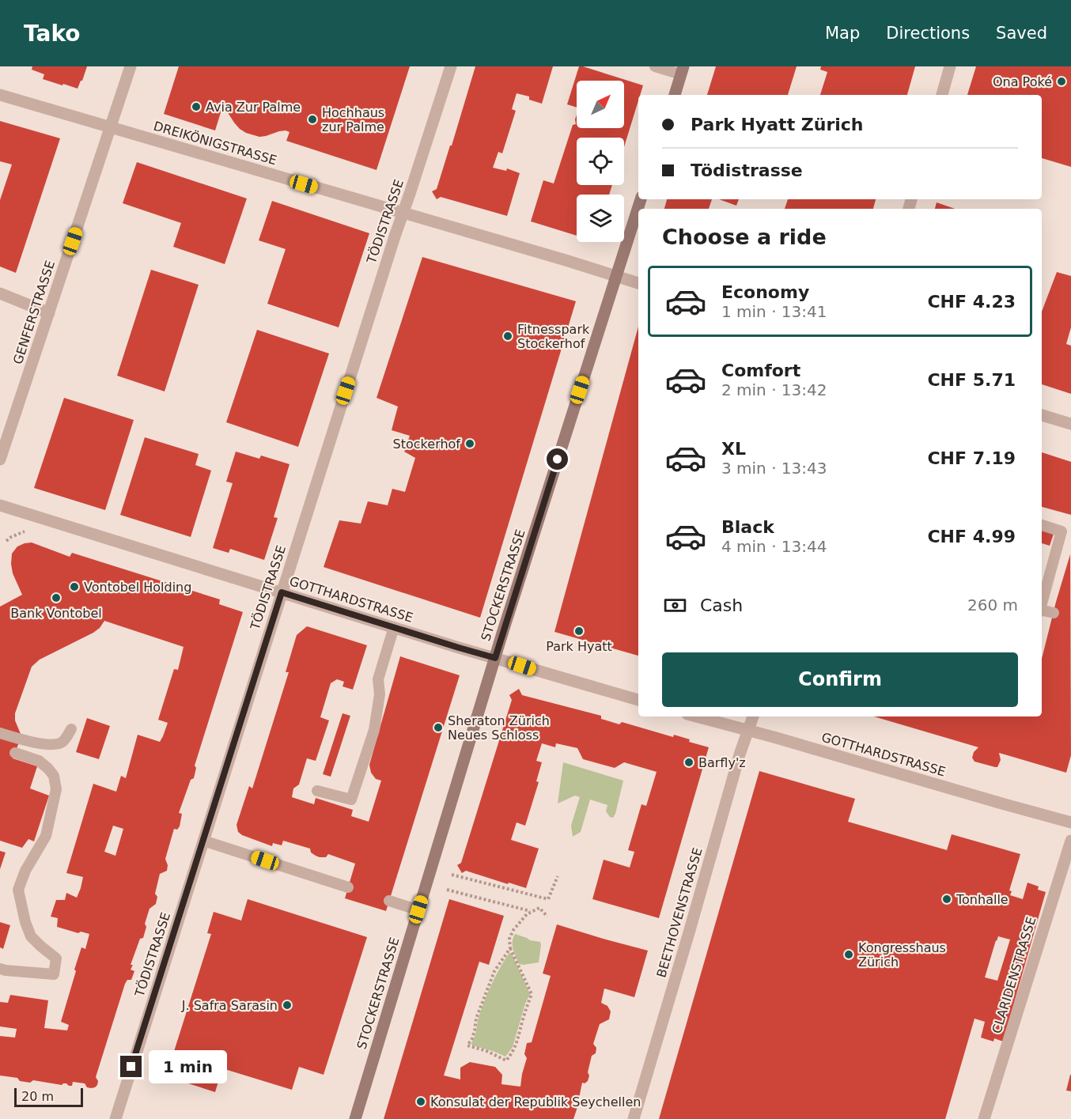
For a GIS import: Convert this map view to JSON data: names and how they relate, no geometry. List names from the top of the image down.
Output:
{
  "streets": {
    "street": [
      "DREIKÖNIGSTRASSE",
      "TÖDISTRASSE",
      "GENFERSTRASSE",
      "STOCKERSTRASSE",
      "GOTTHARDSTRASSE",
      "BEETHOVENSTRASSE",
      "CLARIDENSTRASSE"
    ]
  },
  "crossings": [
    ["DREIKÖNIGSTRASSE", "TÖDISTRASSE"],
    ["DREIKÖNIGSTRASSE", "GENFERSTRASSE"],
    ["DREIKÖNIGSTRASSE", "STOCKERSTRASSE"],
    ["TÖDISTRASSE", "GOTTHARDSTRASSE"],
    ["STOCKERSTRASSE", "GOTTHARDSTRASSE"],
    ["GOTTHARDSTRASSE", "BEETHOVENSTRASSE"]
  ],
  "places": [
    "Ona Poké",
    "Avia Zur Palme",
    "Hochhaus zur Palme",
    "Fitnesspark Stockerhof",
    "Stockerhof",
    "Vontobel Holding",
    "Bank Vontobel",
    "Park Hyatt",
    "Sheraton Zürich Neues Schloss",
    "Barfly'z",
    "Tonhalle",
    "Kongresshaus Zürich",
    "J. Safra Sarasin",
    "Konsulat der Republik Seychellen"
  ],
  "scale_bar": "20 m",
  "north": "top right",
  "page": {
    "header": "Tako",
    "nav": ["Map", "Directions", "Saved"],
    "banner": ["Park Hyatt Zürich", "Tödistrasse"],
    "heading": "Choose a ride",
    "list": [
      {
        "name": "Economy",
        "note": "1 min · 13:41",
        "value": "CHF 4.23"
      },
      {
        "name": "Comfort",
        "note": "2 min · 13:42",
        "value": "CHF 5.71"
      },
      {
        "name": "XL",
        "note": "3 min · 13:43",
        "value": "CHF 7.19"
      },
      {
        "name": "Black",
        "note": "4 min · 13:44",
        "value": "CHF 4.99"
      }
    ],
    "pay": ["Cash", "260 m"],
    "buttons": "Confirm",
    "bubble": "1 min",
    "scale": "20 m"
  }
}
